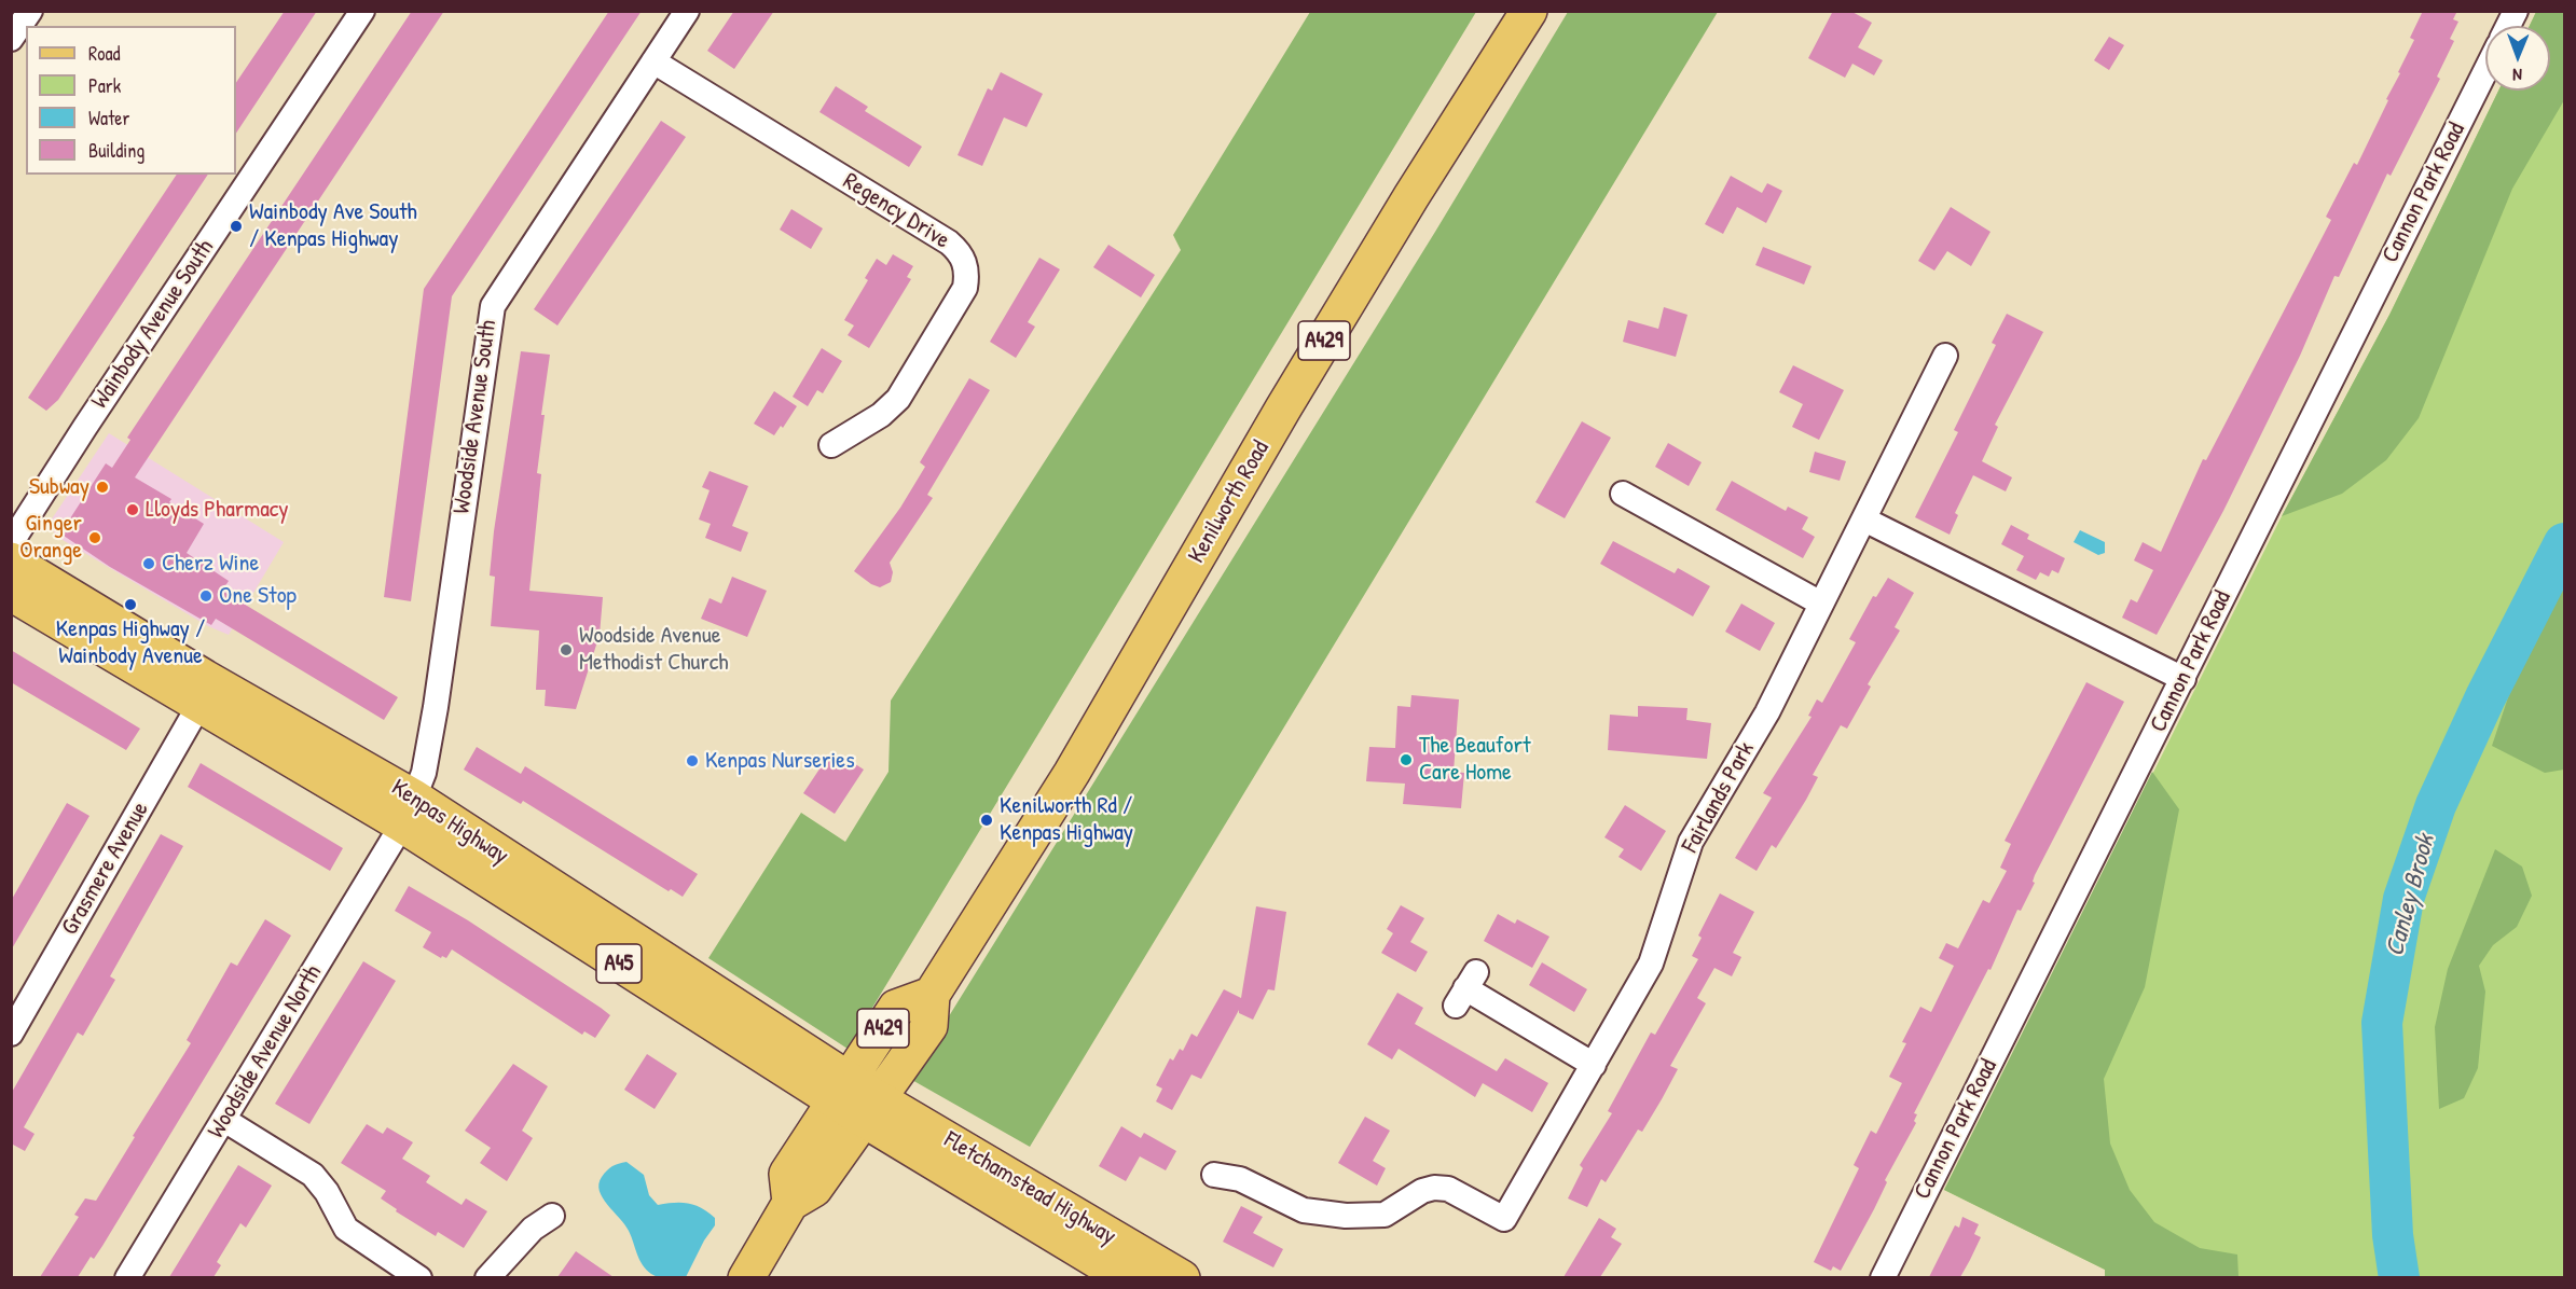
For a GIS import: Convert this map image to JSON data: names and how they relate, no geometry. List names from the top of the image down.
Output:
{
  "streets": {
    "main road": [
      "A429",
      "Kenilworth Road",
      "Kenpas Highway",
      "A45",
      "Fletchamstead Highway"
    ],
    "street": [
      "Cannon Park Road",
      "Regency Drive",
      "Wainbody Avenue South",
      "Woodside Avenue South",
      "Fairlands Park",
      "Grasmere Avenue",
      "Woodside Avenue North"
    ]
  },
  "crossings": [
    ["Regency Drive", "Woodside Avenue South"],
    ["Woodside Avenue South", "Kenpas Highway"],
    ["Woodside Avenue South", "Woodside Avenue North"],
    ["Kenilworth Road", "Kenpas Highway"],
    ["Kenilworth Road", "Fletchamstead Highway"],
    ["Kenpas Highway", "Grasmere Avenue"],
    ["Kenpas Highway", "Woodside Avenue North"],
    ["Kenpas Highway", "Fletchamstead Highway"]
  ],
  "water": ["Canley Brook"],
  "places": [
    "Wainbody Ave South / Kenpas Highway",
    "Subway",
    "Lloyds Pharmacy",
    "Ginger Orange",
    "Cherz Wine",
    "One Stop",
    "Kenpas Highway / Wainbody Avenue",
    "Woodside Avenue Methodist Church",
    "The Beaufort Care Home",
    "Kenpas Nurseries",
    "Kenilworth Rd / Kenpas Highway"
  ],
  "legend": [
    "Road",
    "Park",
    "Water",
    "Building"
  ],
  "north": "bottom"
}
